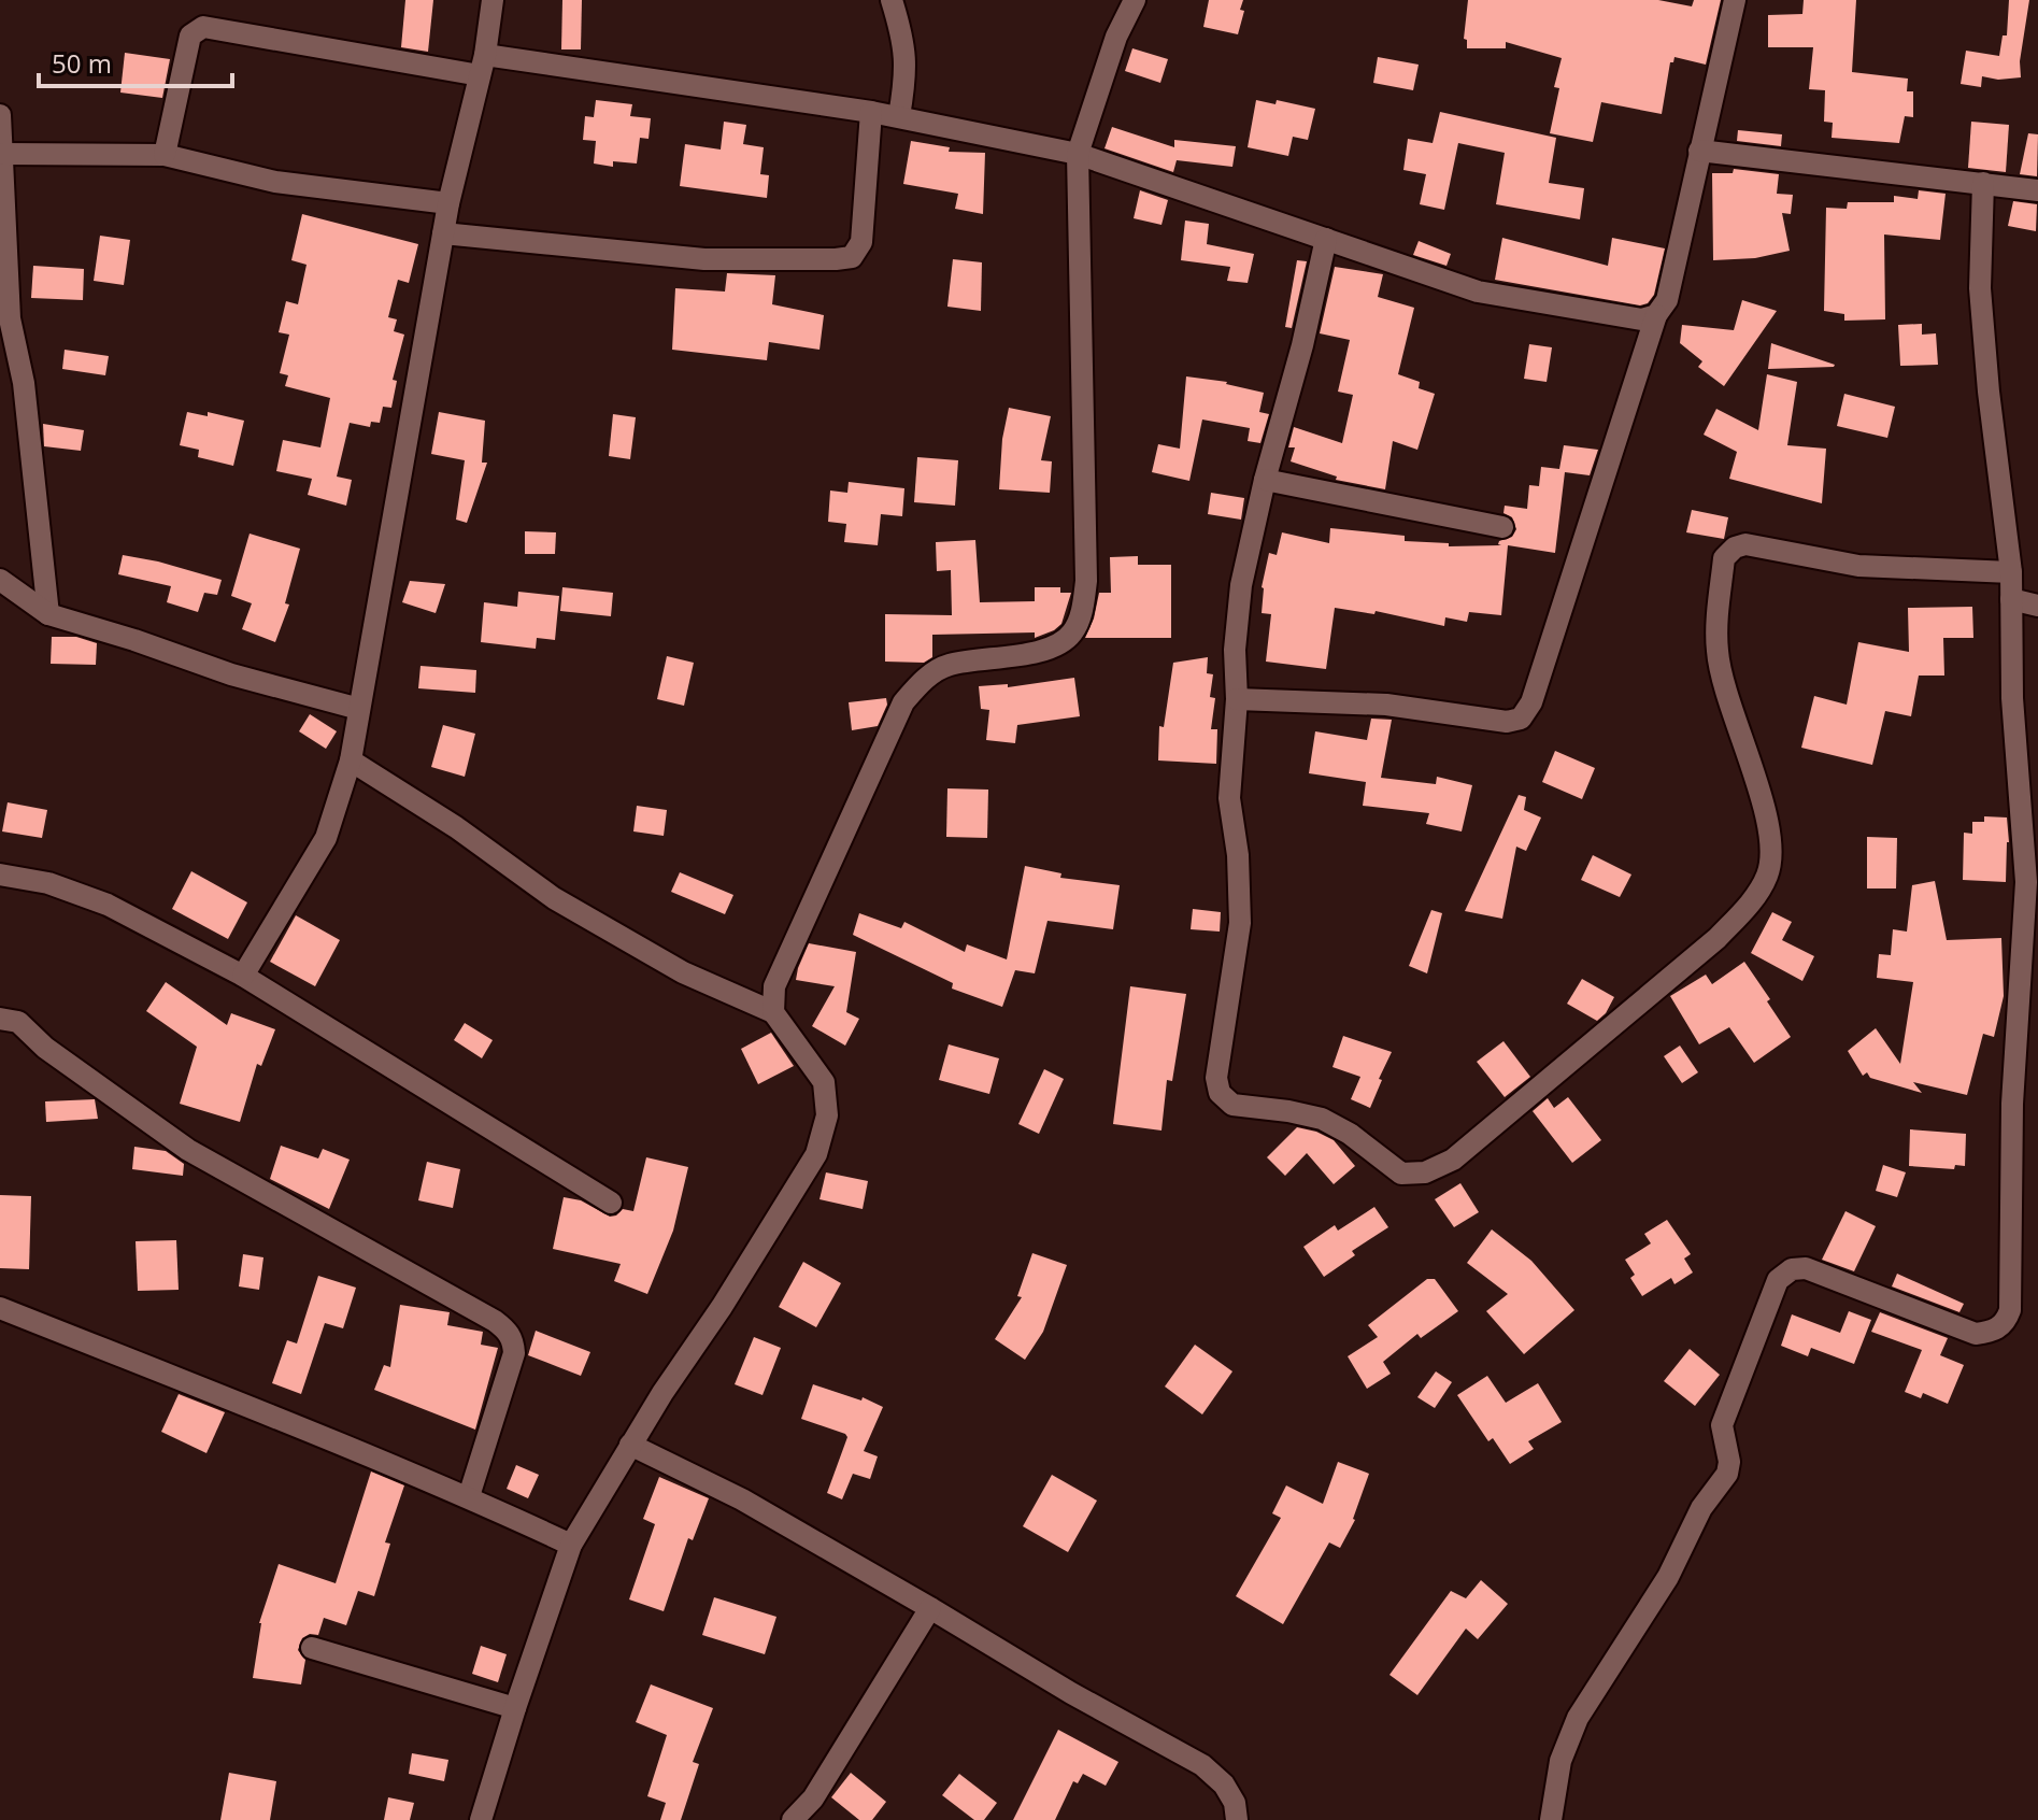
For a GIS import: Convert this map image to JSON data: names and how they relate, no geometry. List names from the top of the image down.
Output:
{
  "scale_bar": "50 m"
}
